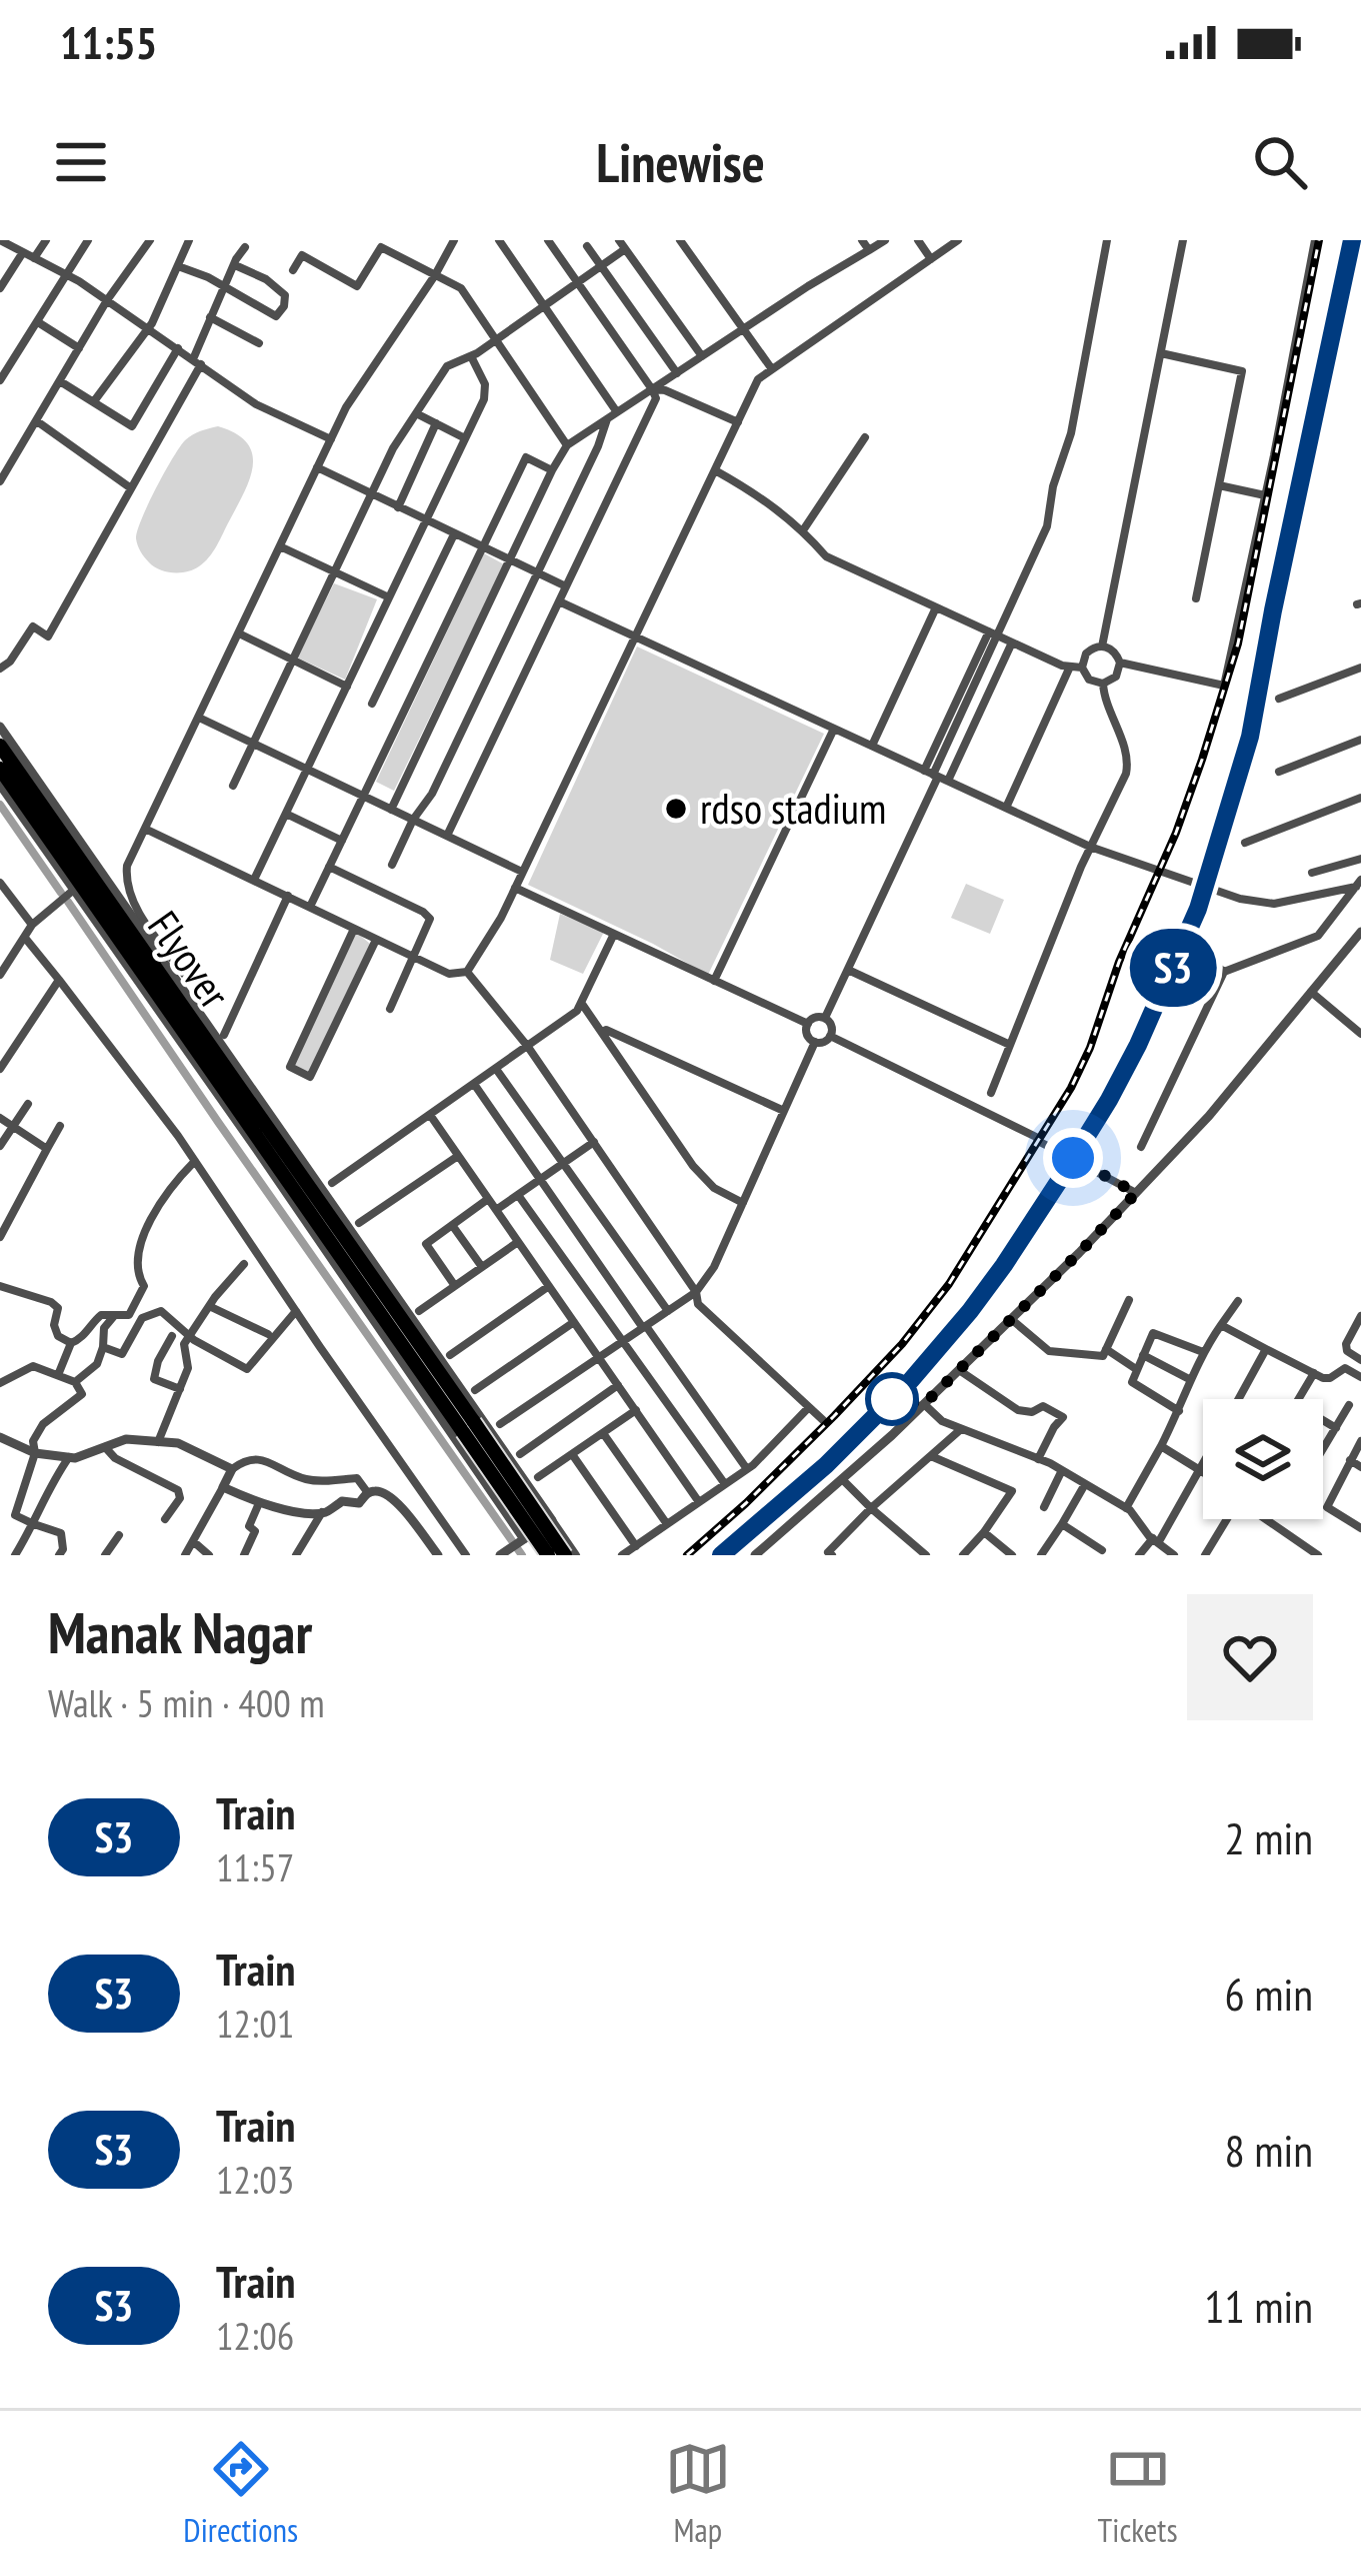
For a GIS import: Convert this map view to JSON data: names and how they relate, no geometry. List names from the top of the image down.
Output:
{
  "streets": {
    "highway": ["Flyover"]
  },
  "places": ["rdso stadium"],
  "page": {
    "status": "11:55",
    "header": "Linewise",
    "on_map": "S3",
    "heading": ["Manak Nagar", "Walk · 5 min · 400 m"],
    "list": [
      {
        "mark": "S3",
        "name": "Train",
        "note": "11:57",
        "value": "2 min"
      },
      {
        "mark": "S3",
        "name": "Train",
        "note": "12:01",
        "value": "6 min"
      },
      {
        "mark": "S3",
        "name": "Train",
        "note": "12:03",
        "value": "8 min"
      },
      {
        "mark": "S3",
        "name": "Train",
        "note": "12:06",
        "value": "11 min"
      }
    ],
    "tabs": ["Directions", "Map", "Tickets"]
  }
}
